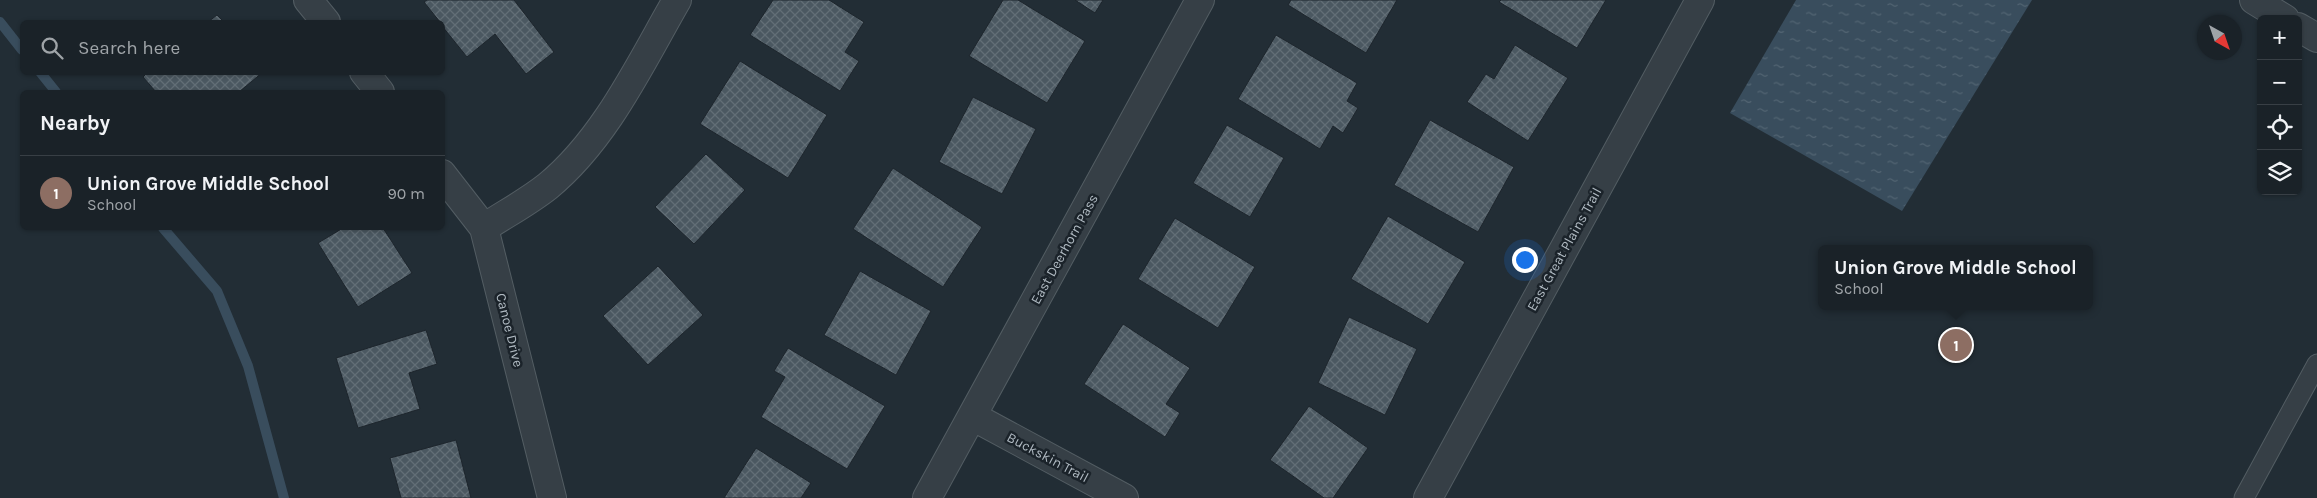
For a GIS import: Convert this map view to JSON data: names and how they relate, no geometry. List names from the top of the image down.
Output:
{
  "streets": {
    "street": [
      "East Deerhorn Pass",
      "East Great Plains Trail",
      "Canoe Drive",
      "Buckskin Trail"
    ]
  },
  "crossings": [
    ["East Deerhorn Pass", "Buckskin Trail"]
  ],
  "north": "bottom right",
  "page": {
    "map_buttons": ["+", "−"],
    "search": "Search here",
    "heading": "Nearby",
    "list": [
      {
        "mark": "1",
        "name": "Union Grove Middle School",
        "note": "School",
        "value": "90 m"
      }
    ],
    "popup": ["Union Grove Middle School", "School"],
    "pins": "1"
  }
}
